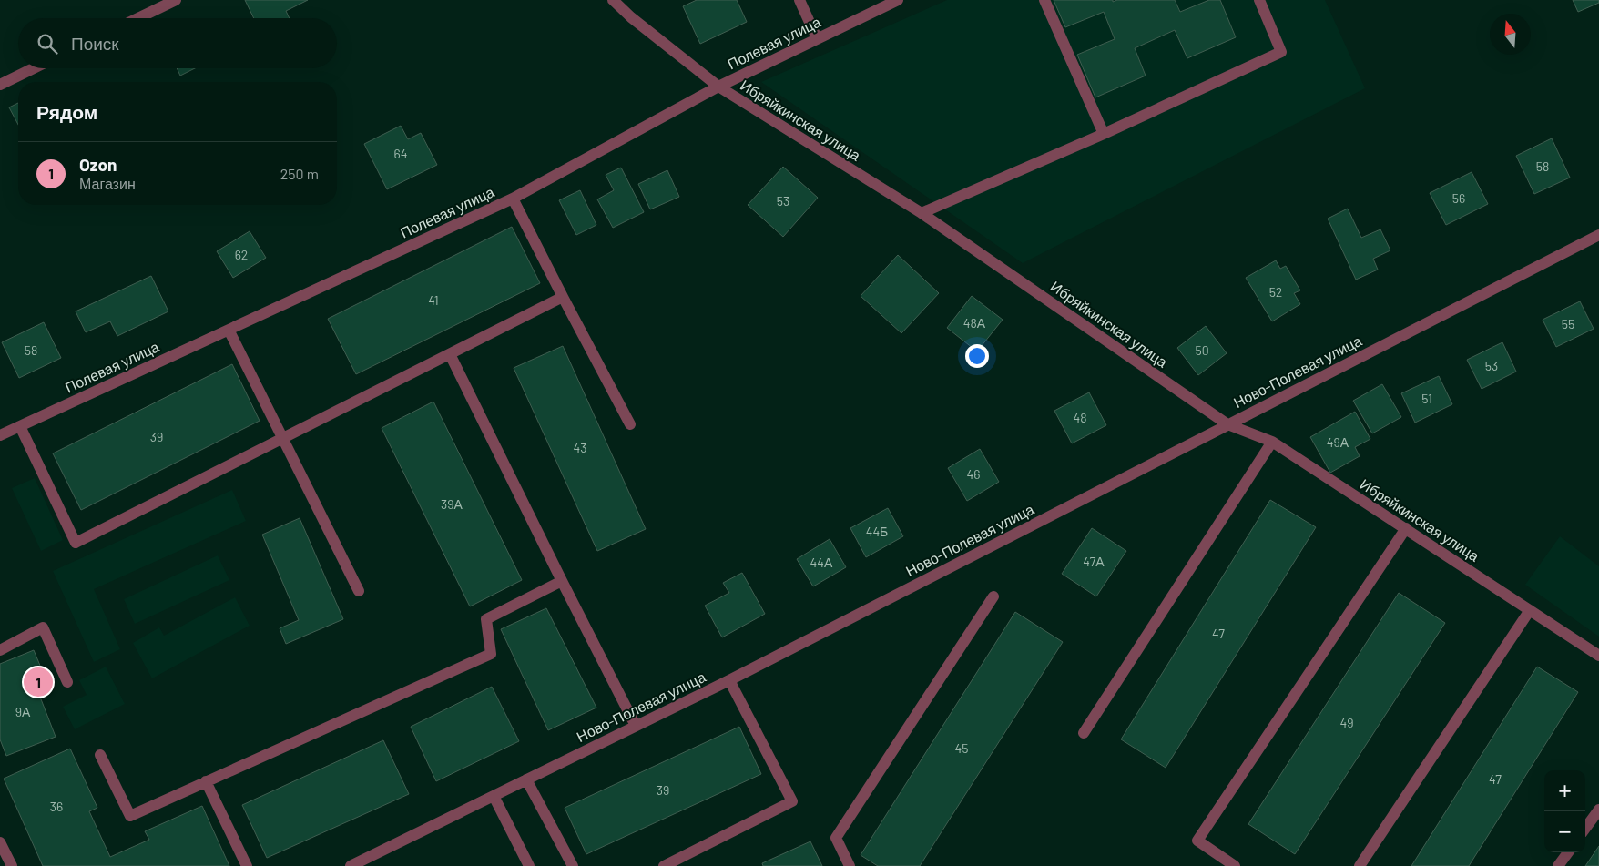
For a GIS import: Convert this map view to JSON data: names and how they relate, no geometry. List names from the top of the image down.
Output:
{
  "streets": {
    "street": ["Полевая улица", "Ибряйкинская улица", "Ново-Полевая улица"]
  },
  "crossings": [
    ["Полевая улица", "Ибряйкинская улица"],
    ["Ибряйкинская улица", "Ново-Полевая улица"]
  ],
  "house_numbers": [
    "64",
    "58",
    "56",
    "53",
    "62",
    "52",
    "41",
    "48А",
    "55",
    "58",
    "50",
    "53",
    "51",
    "48",
    "39",
    "49А",
    "43",
    "46",
    "39А",
    "44Б",
    "47А",
    "44А",
    "47",
    "9А",
    "49",
    "45",
    "47",
    "39",
    "36"
  ],
  "north": "top",
  "page": {
    "search": "Поиск",
    "heading": "Рядом",
    "list": [
      {
        "mark": "1",
        "name": "Ozon",
        "note": "Магазин",
        "value": "250 m"
      }
    ],
    "pins": "1",
    "map_buttons": ["+", "−"]
  }
}
